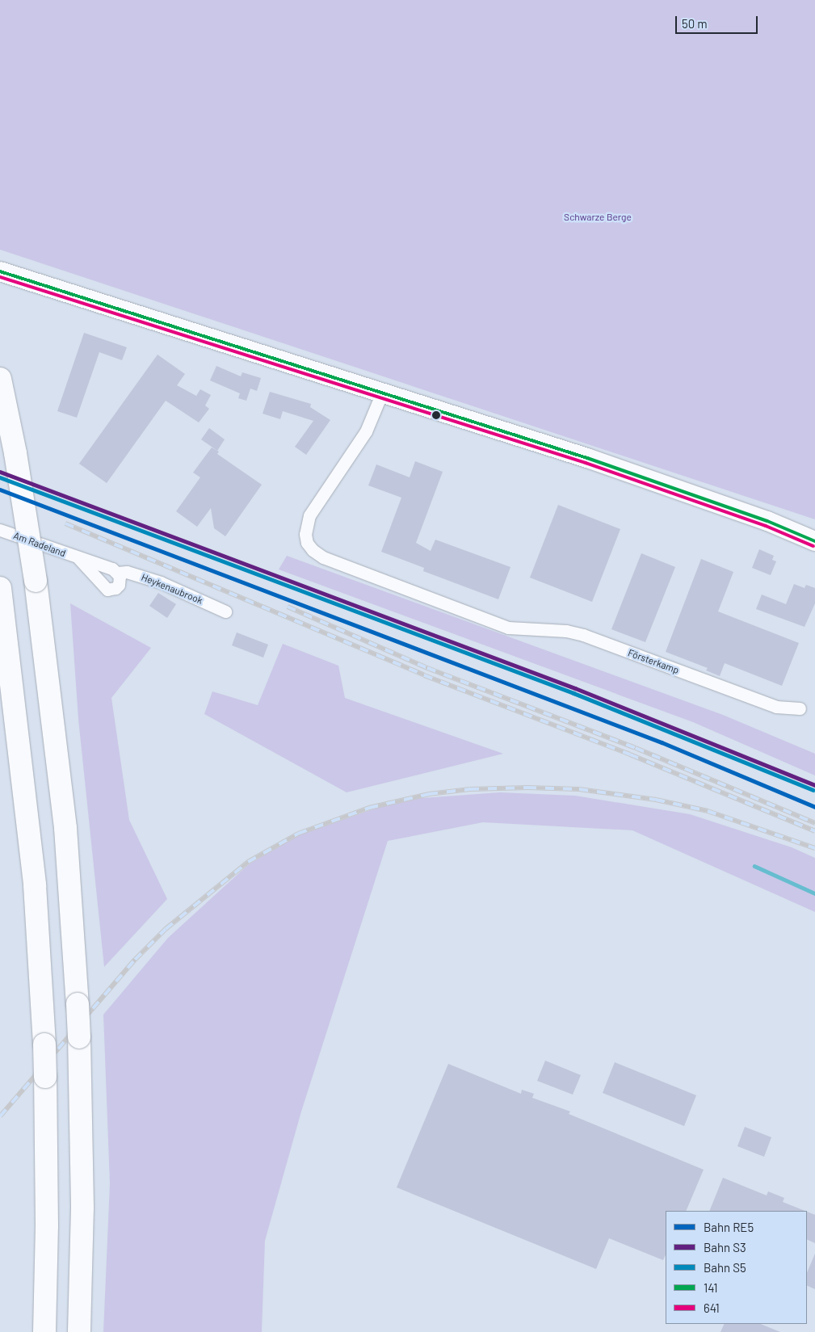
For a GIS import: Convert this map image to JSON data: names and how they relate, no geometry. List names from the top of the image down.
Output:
{
  "streets": {
    "street": ["Am Radeland", "Heykenaubrook", "Försterkamp"]
  },
  "crossings": [
    ["Am Radeland", "Heykenaubrook"]
  ],
  "parks": ["Schwarze Berge"],
  "lines": [
    "transit line 141",
    "transit line 641",
    "rail line S3",
    "rail line S5",
    "rail line RE5"
  ],
  "legend": [
    "Bahn RE5",
    "Bahn S3",
    "Bahn S5",
    "141",
    "641"
  ],
  "scale_bar": "50 m"
}
